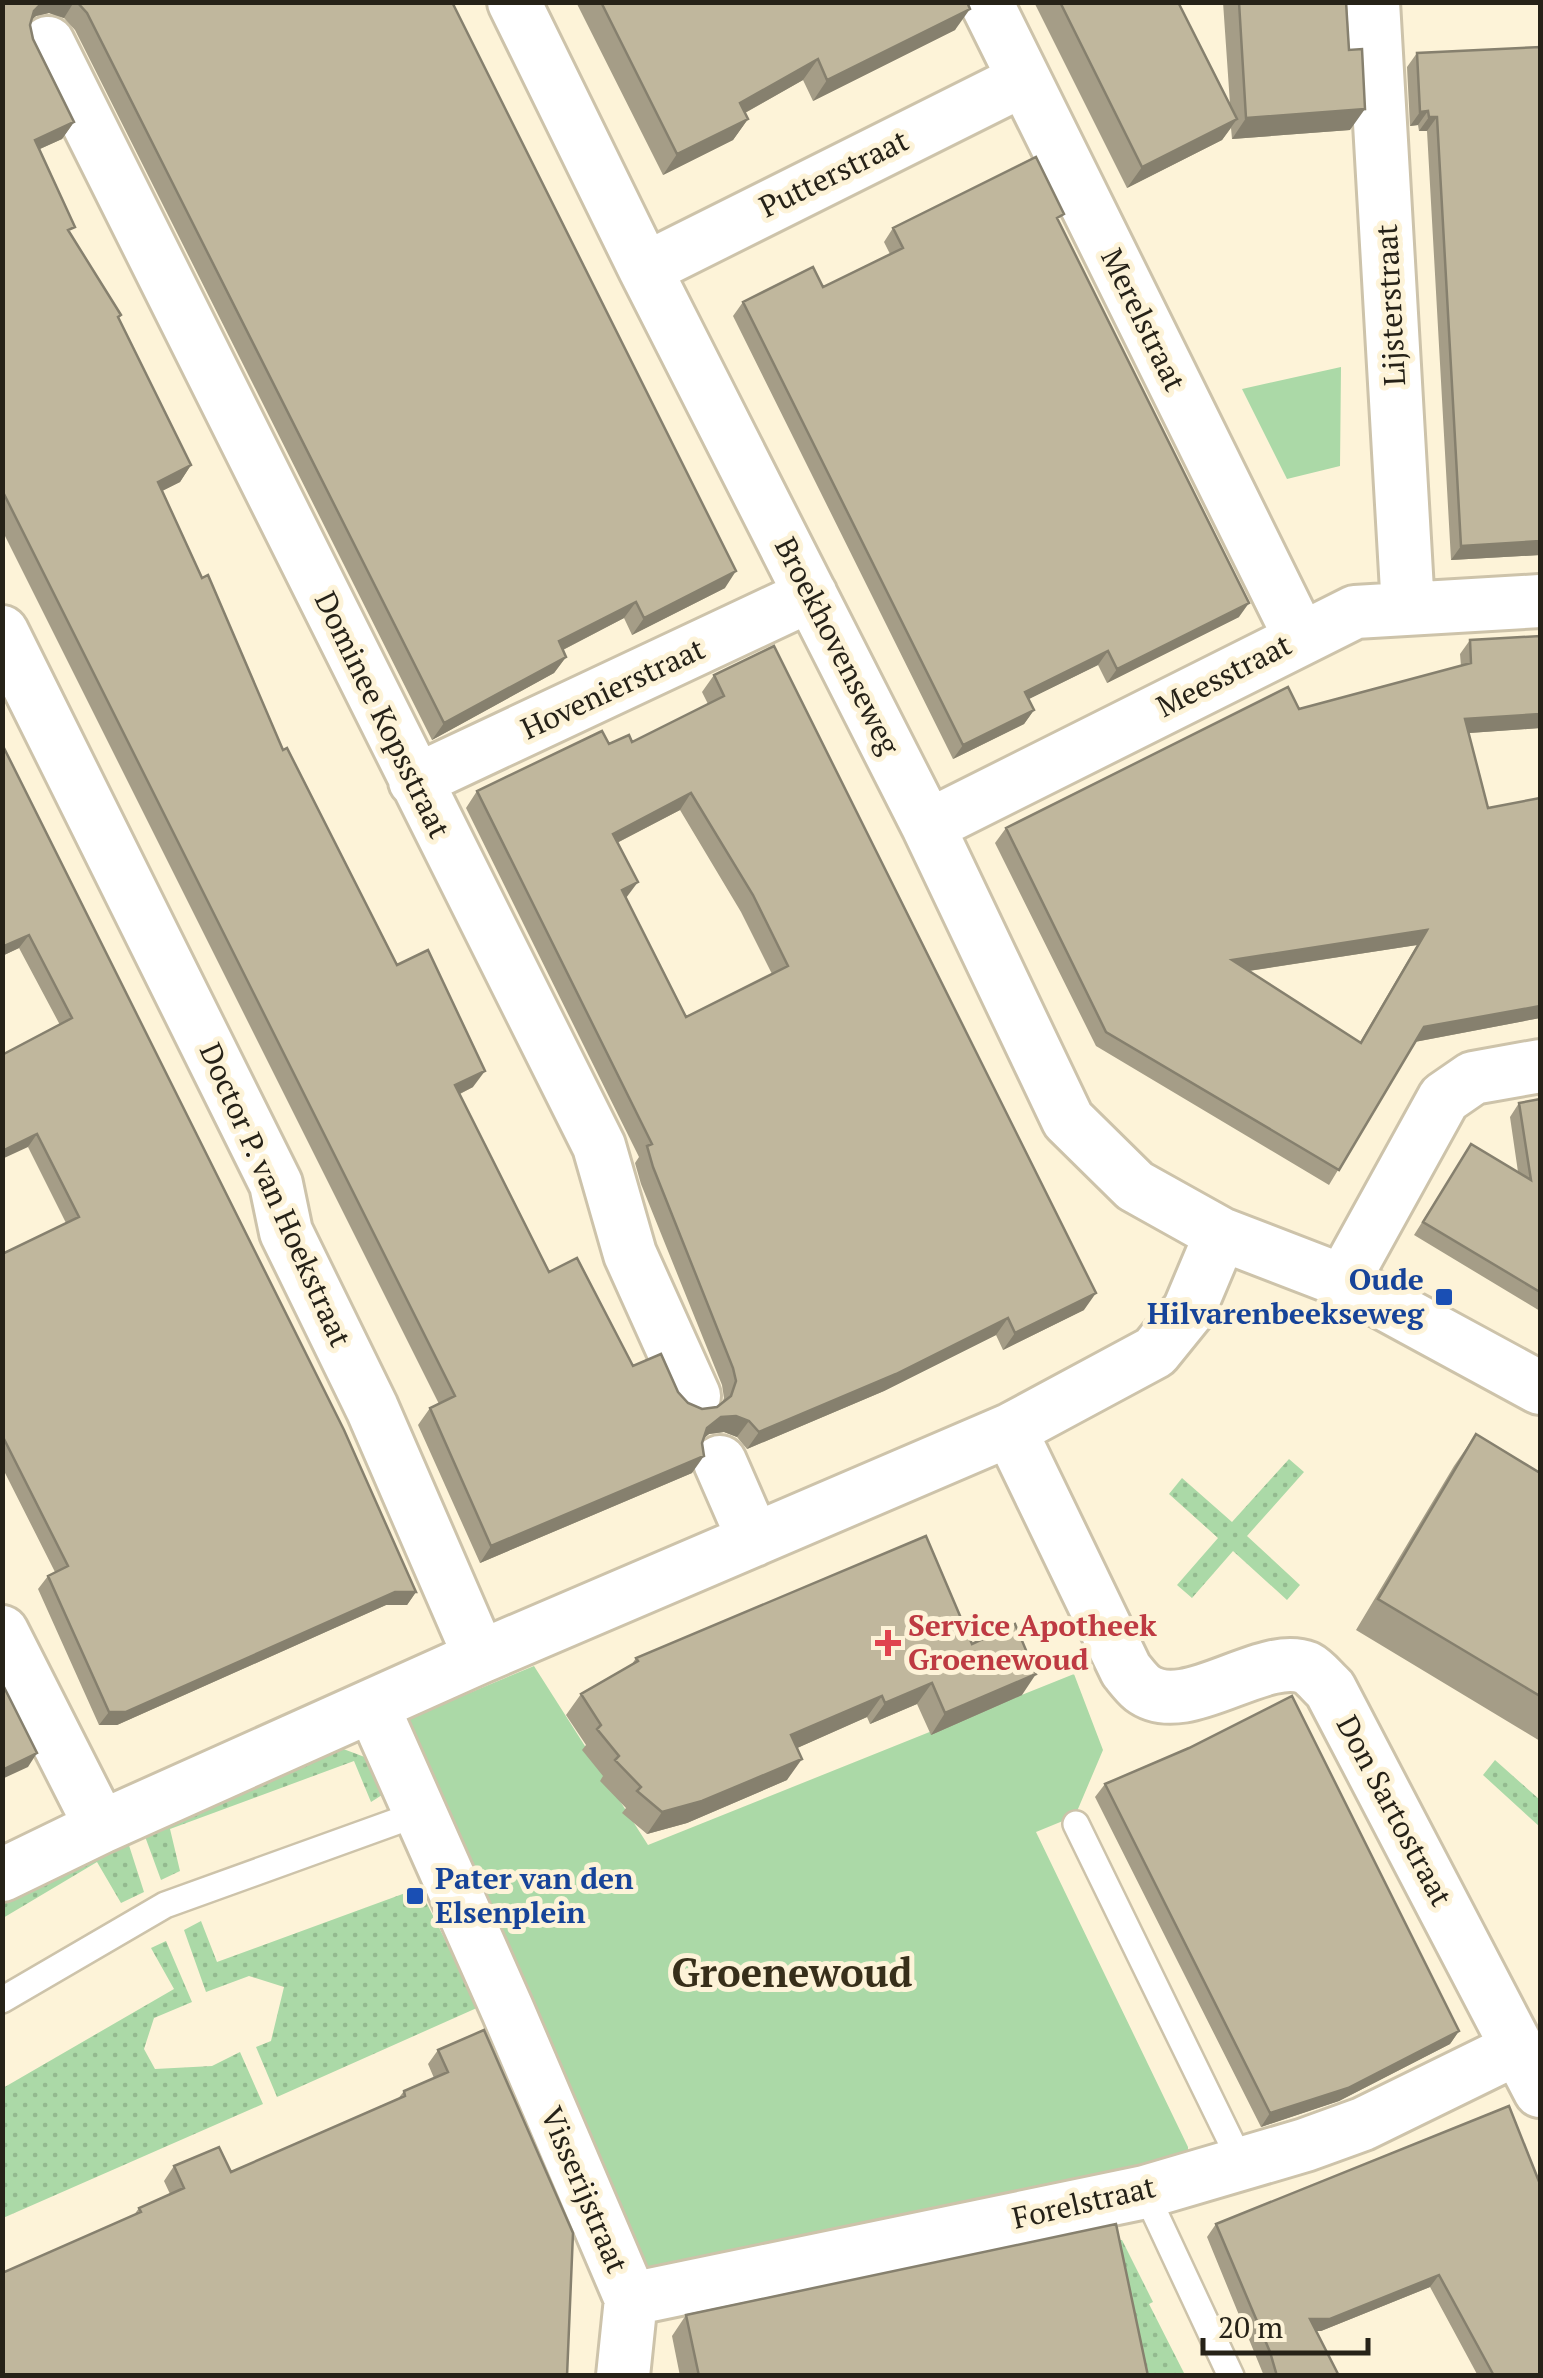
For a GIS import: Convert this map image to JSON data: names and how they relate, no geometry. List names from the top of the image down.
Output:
{
  "streets": {
    "street": [
      "Putterstraat",
      "Lijsterstraat",
      "Merelstraat",
      "Broekhovenseweg",
      "Meesstraat",
      "Hovenierstraat",
      "Dominee Kopsstraat",
      "Doctor P. van Hoekstraat",
      "Don Sartostraat",
      "Visserijstraat",
      "Forelstraat"
    ]
  },
  "crossings": [
    ["Putterstraat", "Merelstraat"],
    ["Putterstraat", "Broekhovenseweg"],
    ["Lijsterstraat", "Meesstraat"],
    ["Merelstraat", "Meesstraat"],
    ["Broekhovenseweg", "Meesstraat"],
    ["Broekhovenseweg", "Hovenierstraat"],
    ["Hovenierstraat", "Dominee Kopsstraat"],
    ["Don Sartostraat", "Forelstraat"],
    ["Visserijstraat", "Forelstraat"]
  ],
  "districts": ["Groenewoud"],
  "places": {
    "transit": ["Oude Hilvarenbeekseweg", "Pater van den Elsenplein"],
    "health": ["Service Apotheek Groenewoud"]
  },
  "scale_bar": "20 m"
}
